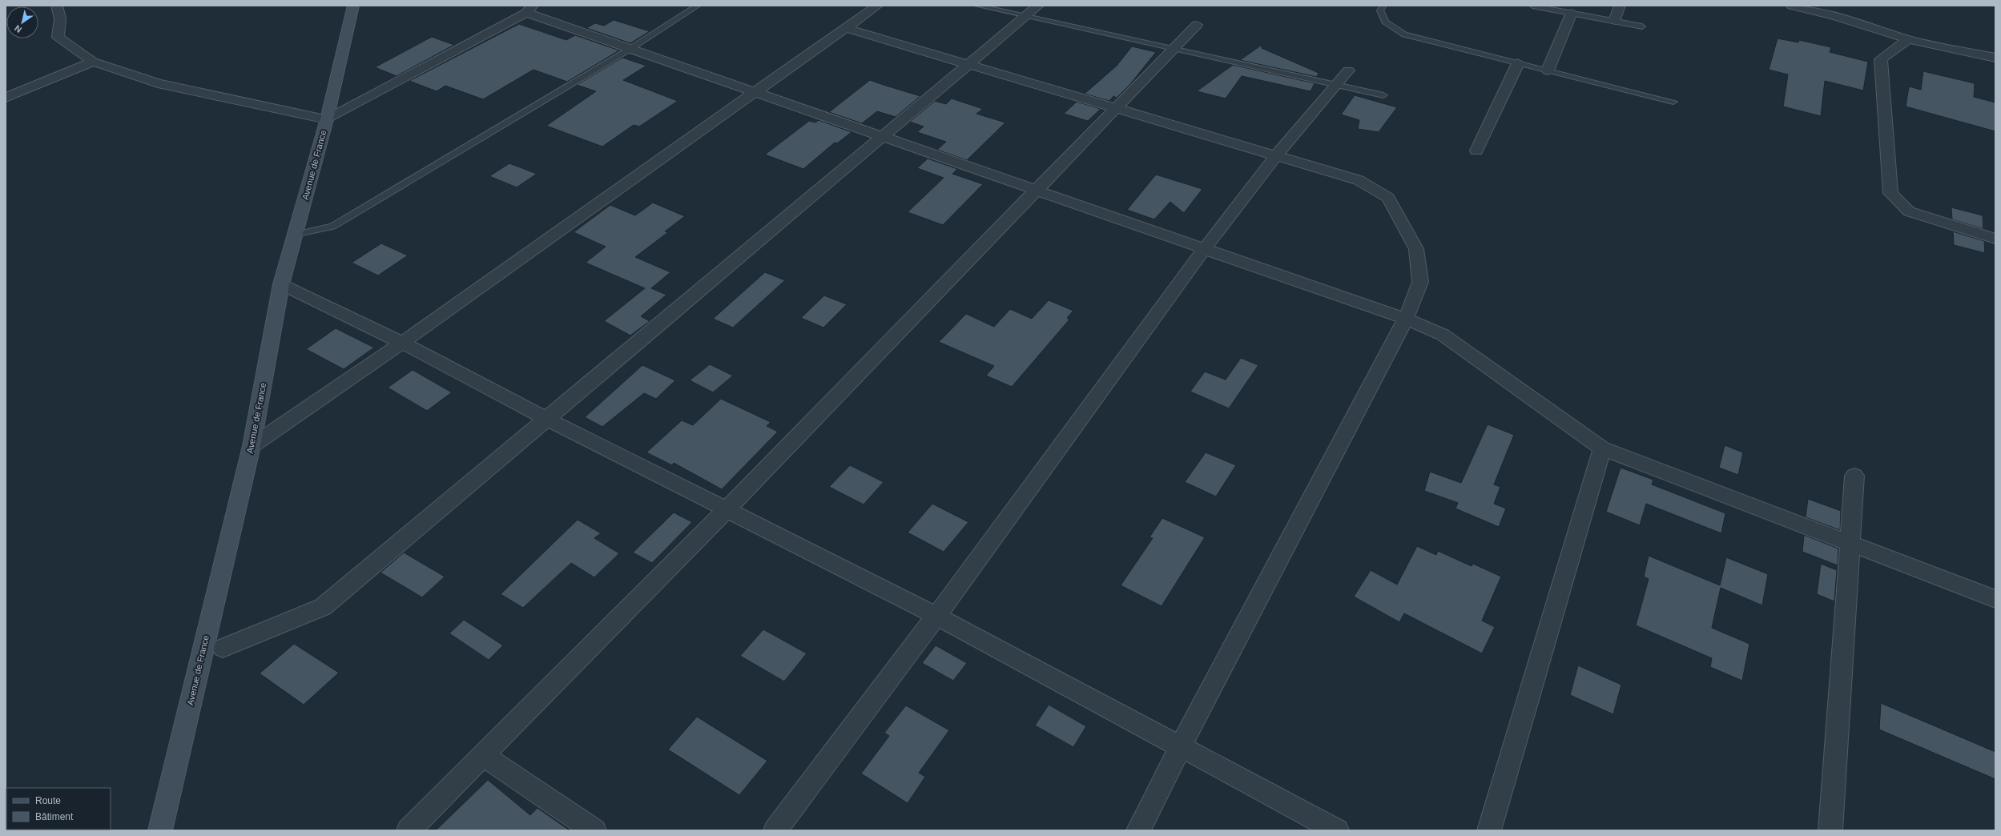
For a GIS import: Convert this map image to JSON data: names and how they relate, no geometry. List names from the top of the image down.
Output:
{
  "streets": {
    "main road": ["Avenue de France"]
  },
  "legend": ["Route", "Bâtiment"],
  "north": "bottom left"
}
